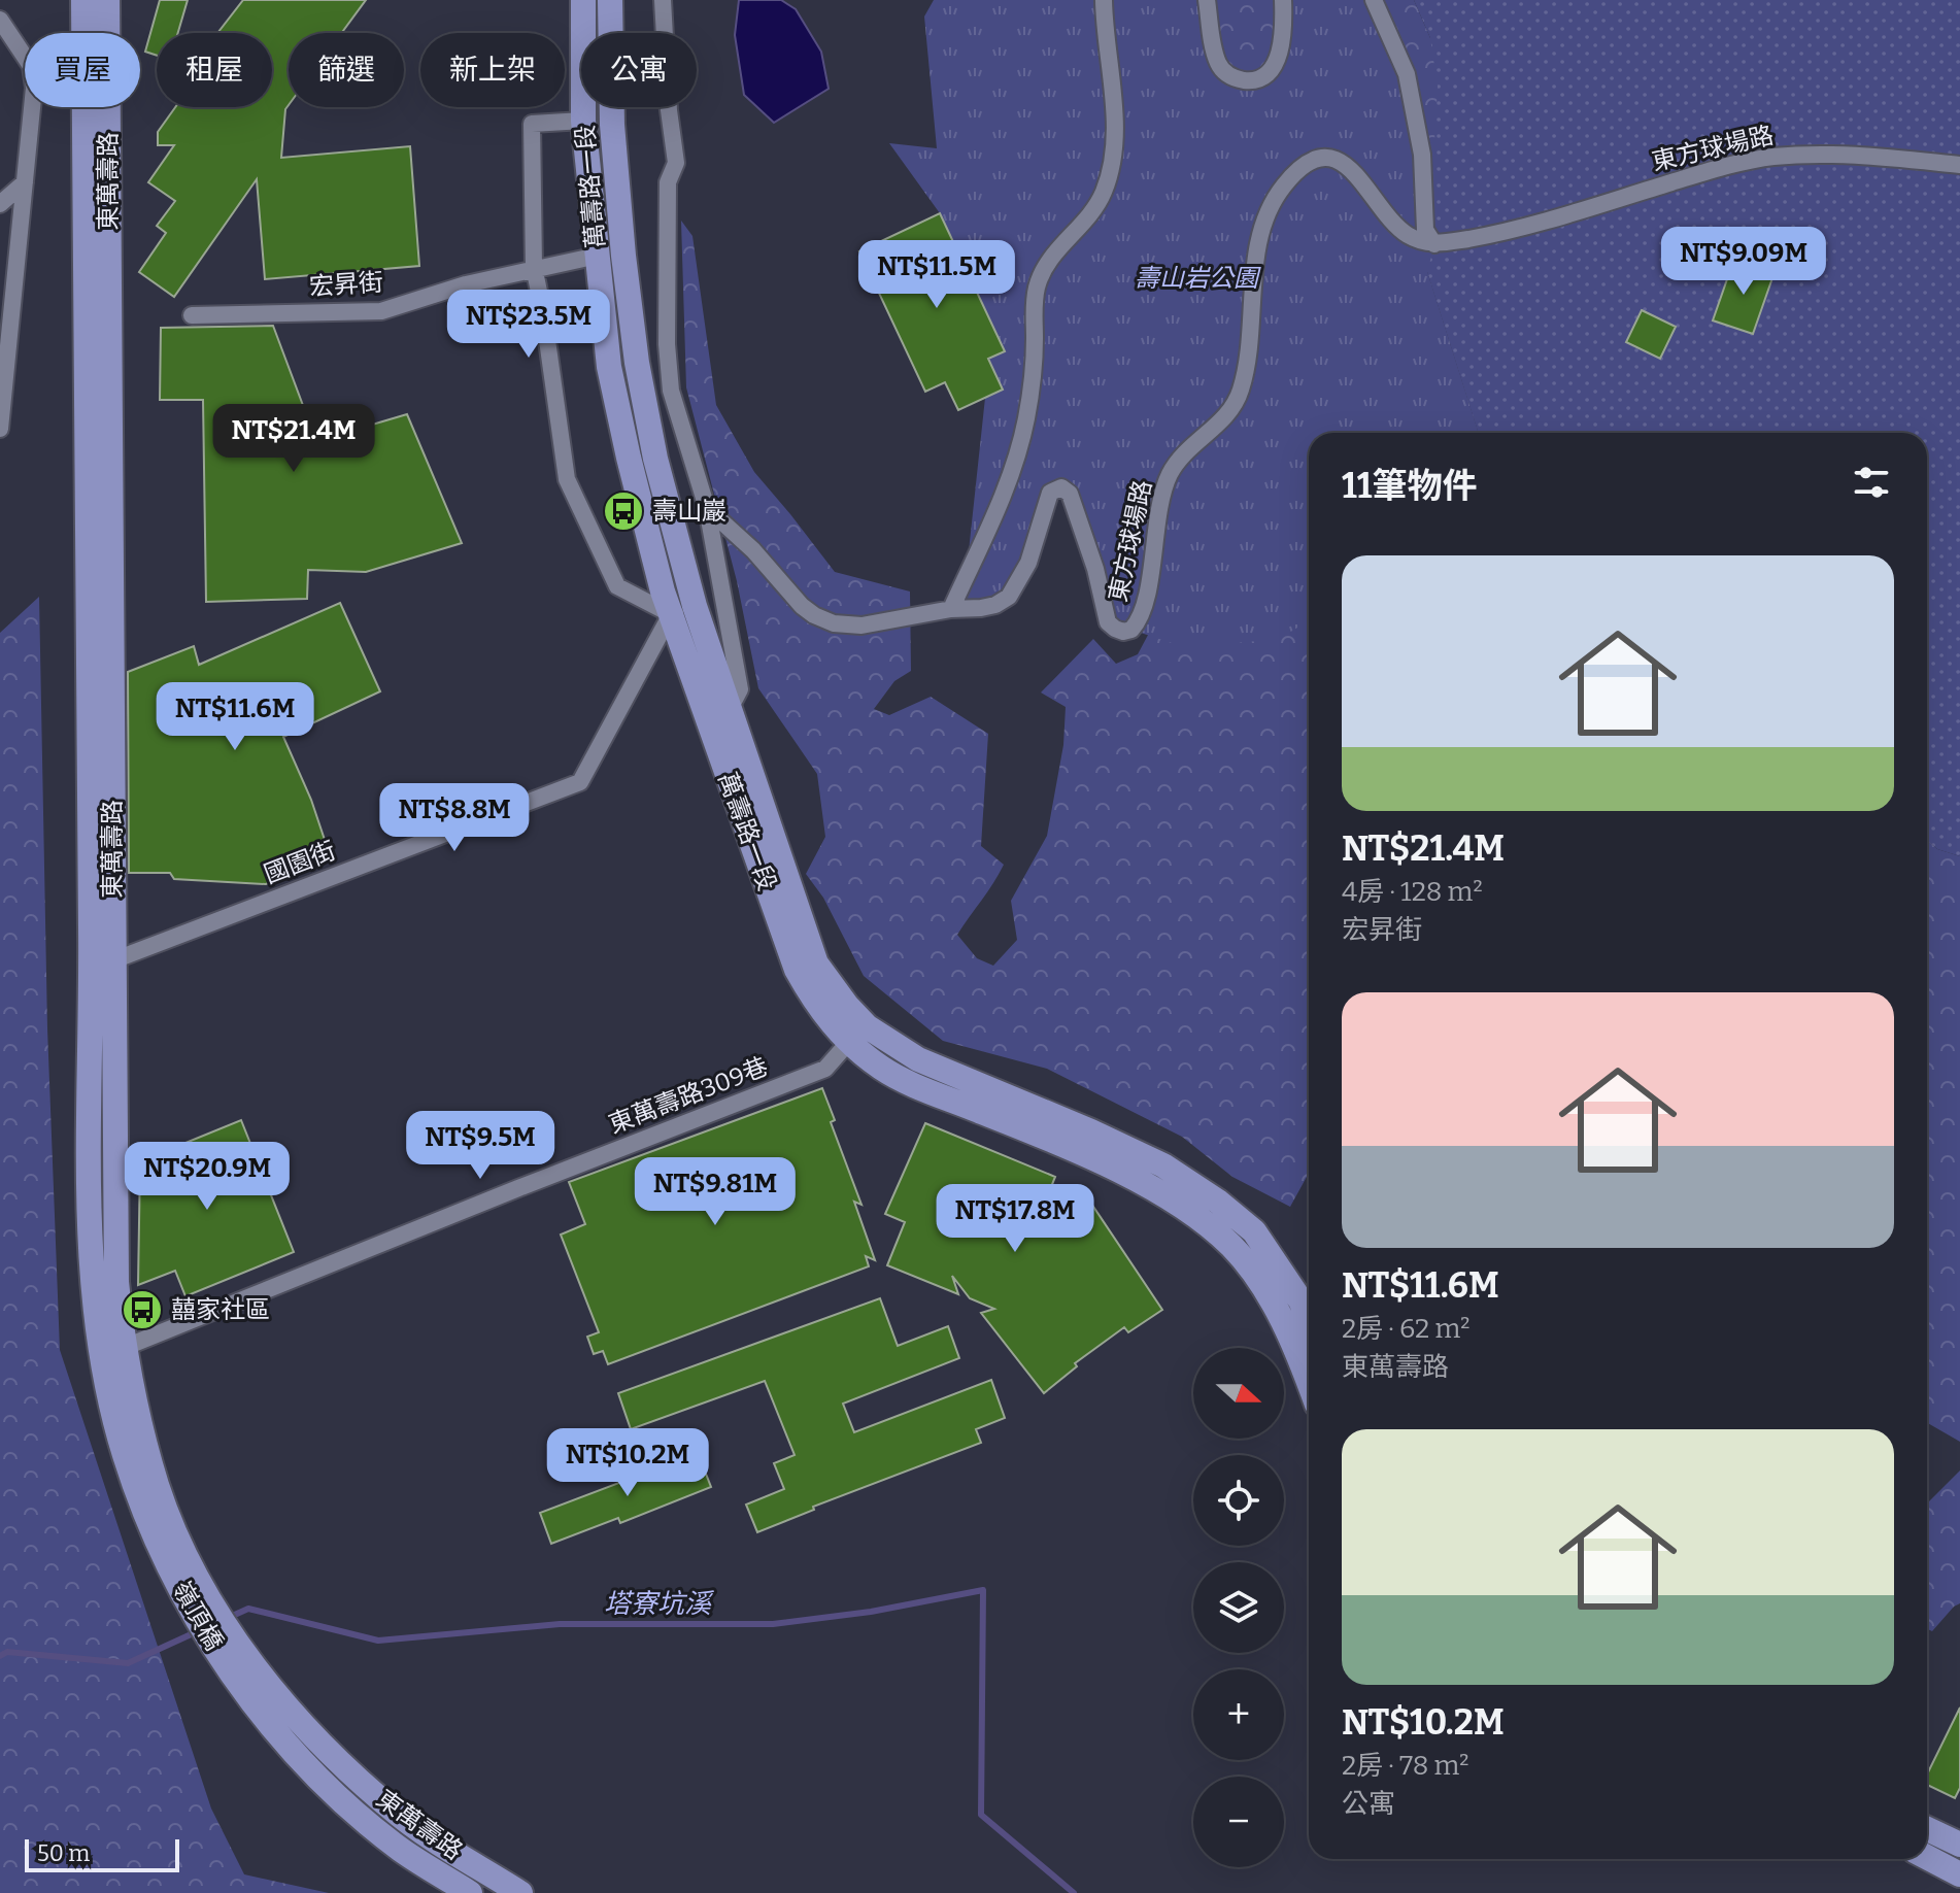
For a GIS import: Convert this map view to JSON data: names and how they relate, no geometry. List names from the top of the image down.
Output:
{
  "streets": {
    "main road": ["東萬壽路", "萬壽路一段", "嶺頂橋"],
    "street": [
      "東方球場路",
      "宏昇街",
      "國園街",
      "東萬壽路309巷"
    ]
  },
  "crossings": [
    ["東萬壽路", "國園街"],
    ["東萬壽路", "東萬壽路309巷"],
    ["東萬壽路", "嶺頂橋"],
    ["萬壽路一段", "宏昇街"],
    ["萬壽路一段", "國園街"],
    ["萬壽路一段", "東萬壽路309巷"]
  ],
  "water": ["塔寮坑溪"],
  "parks": ["壽山岩公園"],
  "places": {
    "bus stop": ["壽山巖", "囍家社區"]
  },
  "scale_bar": "50 m",
  "north": "right",
  "page": {
    "chip": [
      "買屋",
      "租屋",
      "篩選",
      "新上架",
      "公寓"
    ],
    "price": [
      "NT$9.09M",
      "NT$11.5M",
      "NT$23.5M",
      "NT$21.4M",
      "NT$11.6M",
      "NT$8.8M",
      "NT$9.5M",
      "NT$20.9M",
      "NT$9.81M",
      "NT$17.8M",
      "NT$10.2M"
    ],
    "heading": "11筆物件",
    "list": [
      {
        "name": "NT$21.4M",
        "note": "4房 · 128 m² · 宏昇街"
      },
      {
        "name": "NT$11.6M",
        "note": "2房 · 62 m² · 東萬壽路"
      },
      {
        "name": "NT$10.2M",
        "note": "2房 · 78 m² · 公寓"
      }
    ],
    "map_buttons": ["+", "−"],
    "scale": "50 m"
  }
}
